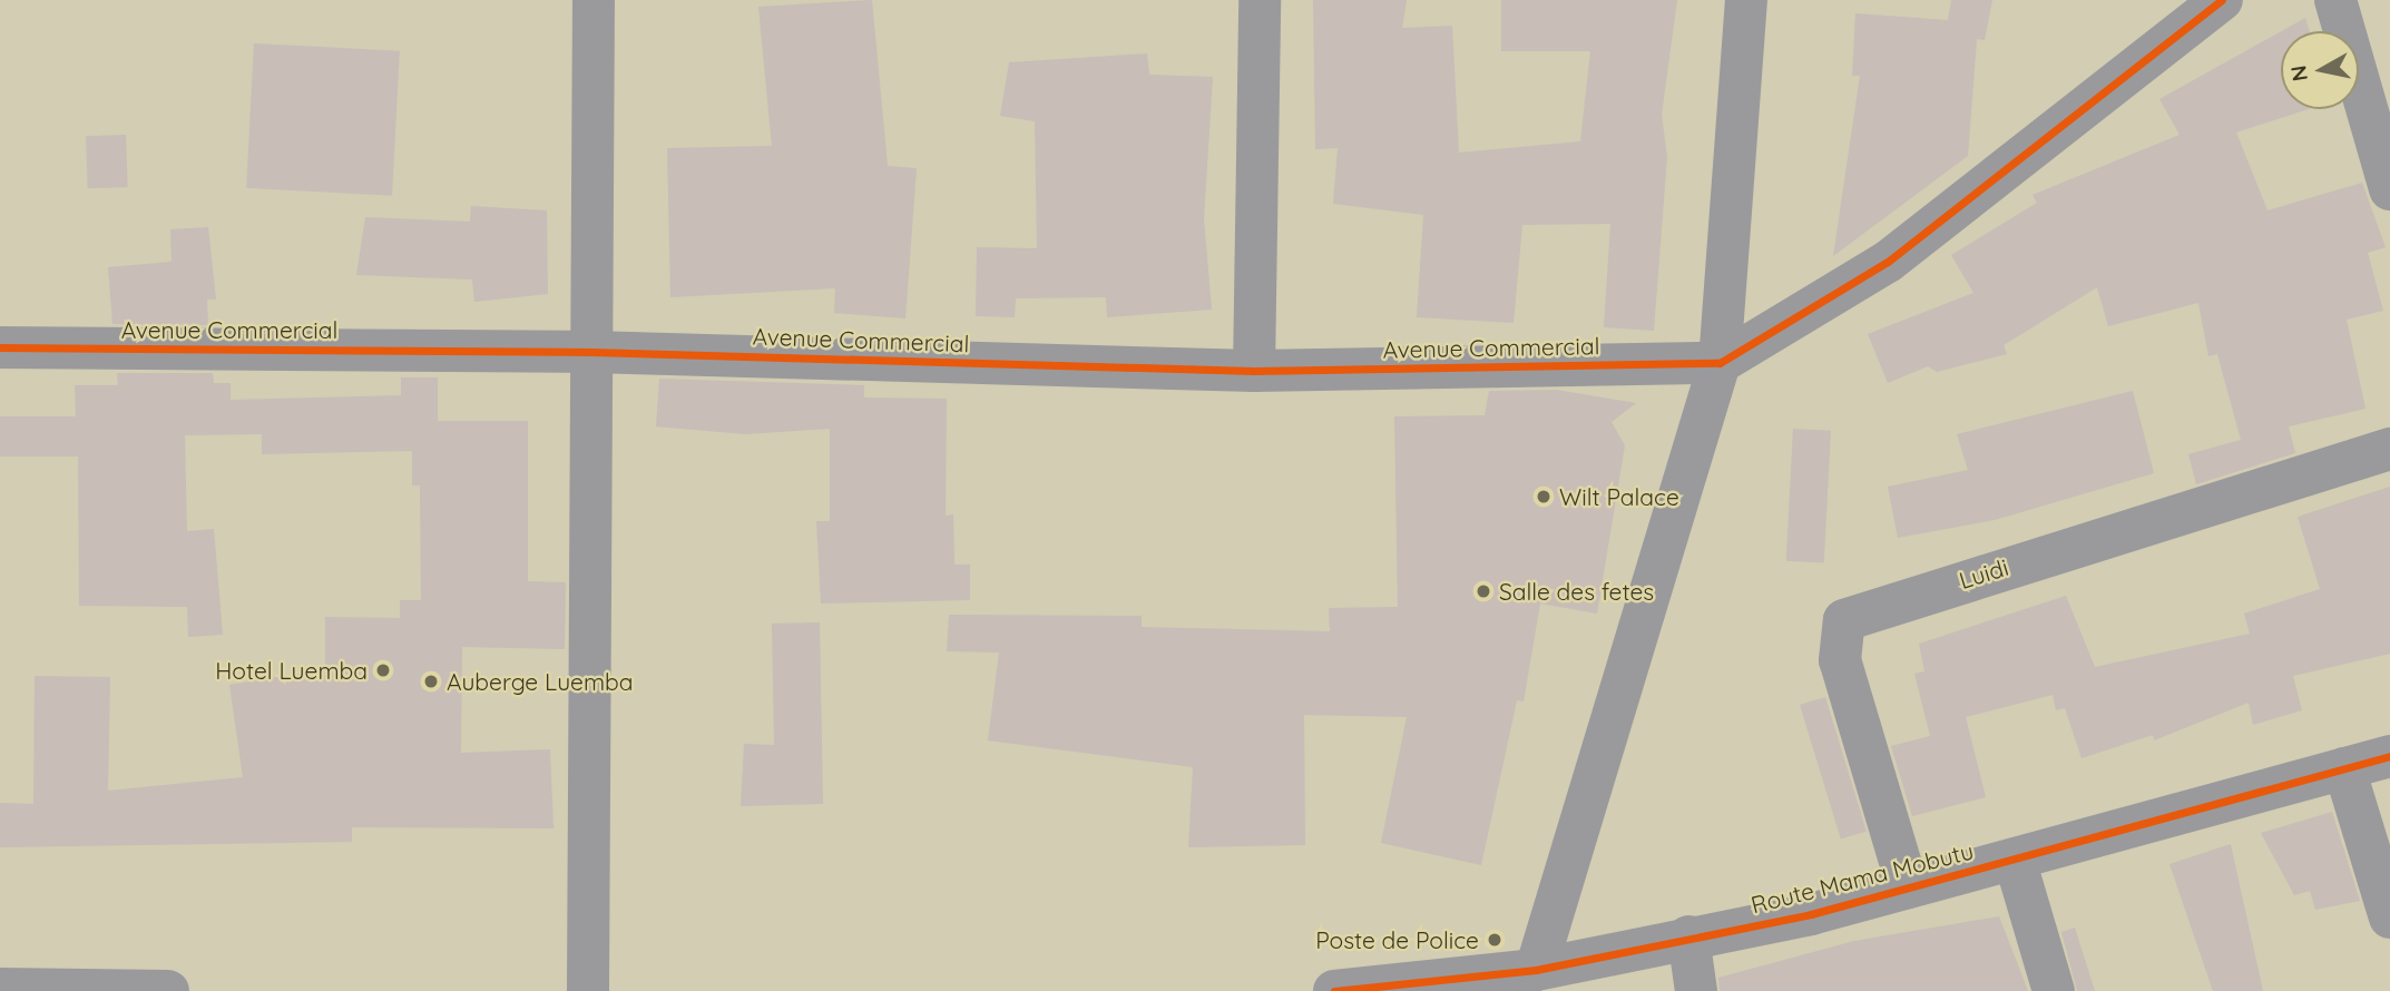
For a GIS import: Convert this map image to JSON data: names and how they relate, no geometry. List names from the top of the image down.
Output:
{
  "streets": {
    "street": ["Avenue Commercial", "Luidi", "Route Mama Mobutu"]
  },
  "crossings": [
    ["Luidi", "Route Mama Mobutu"]
  ],
  "places": [
    "Wilt Palace",
    "Salle des fetes",
    "Hotel Luemba",
    "Auberge Luemba",
    "Poste de Police"
  ],
  "north": "left"
}
